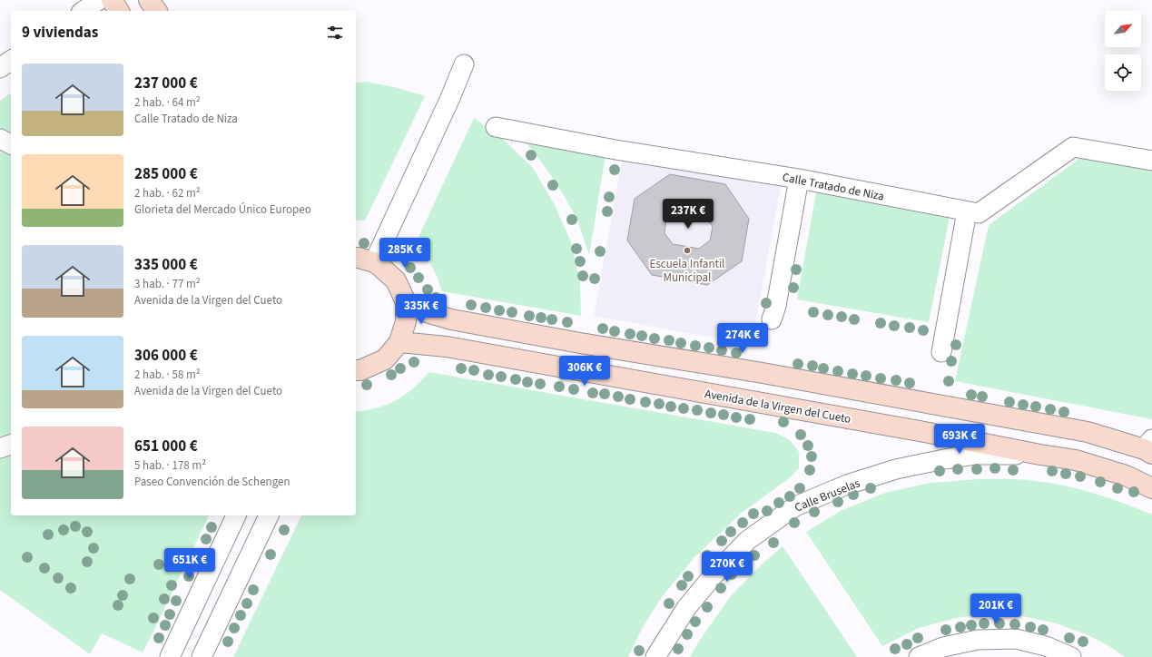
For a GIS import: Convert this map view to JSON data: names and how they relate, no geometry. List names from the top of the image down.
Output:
{
  "streets": {
    "main road": ["Avenida de la Virgen del Cueto"],
    "street": ["Calle Tratado de Niza", "Calle Bruselas"]
  },
  "crossings": [
    ["Avenida de la Virgen del Cueto", "Calle Bruselas"]
  ],
  "places": ["Escuela Infantil Municipal"],
  "north": "top right",
  "page": {
    "heading": "9 viviendas",
    "list": [
      {
        "name": "237 000 €",
        "note": "2 hab. · 64 m² · Calle Tratado de Niza"
      },
      {
        "name": "285 000 €",
        "note": "2 hab. · 62 m² · Glorieta del Mercado Único Europeo"
      },
      {
        "name": "335 000 €",
        "note": "3 hab. · 77 m² · Avenida de la Virgen del Cueto"
      },
      {
        "name": "306 000 €",
        "note": "2 hab. · 58 m² · Avenida de la Virgen del Cueto"
      },
      {
        "name": "651 000 €",
        "note": "5 hab. · 178 m² · Paseo Convención de Schengen"
      }
    ],
    "price": [
      "237K €",
      "285K €",
      "335K €",
      "274K €",
      "306K €",
      "693K €",
      "651K €",
      "270K €",
      "201K €"
    ]
  }
}
